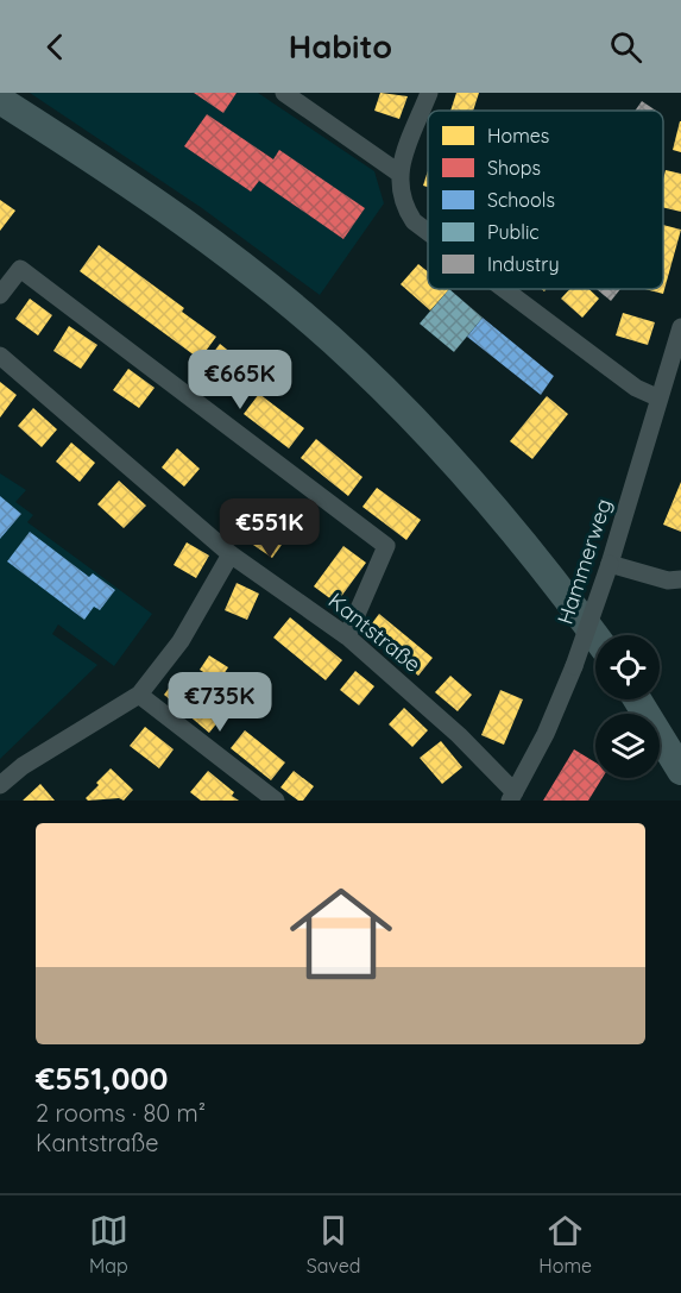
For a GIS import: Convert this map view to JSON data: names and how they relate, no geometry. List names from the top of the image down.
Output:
{
  "streets": {
    "street": ["Hammerweg", "Kantstraße"]
  },
  "crossings": [
    ["Hammerweg", "Kantstraße"]
  ],
  "legend": [
    "Homes",
    "Shops",
    "Schools",
    "Public",
    "Industry"
  ],
  "page": {
    "header": "Habito",
    "price": ["€665K", "€551K", "€735K"],
    "list": [
      {
        "name": "€551,000",
        "note": "2 rooms · 80 m² · Kantstraße"
      }
    ],
    "tabs": ["Map", "Saved", "Home"]
  }
}
